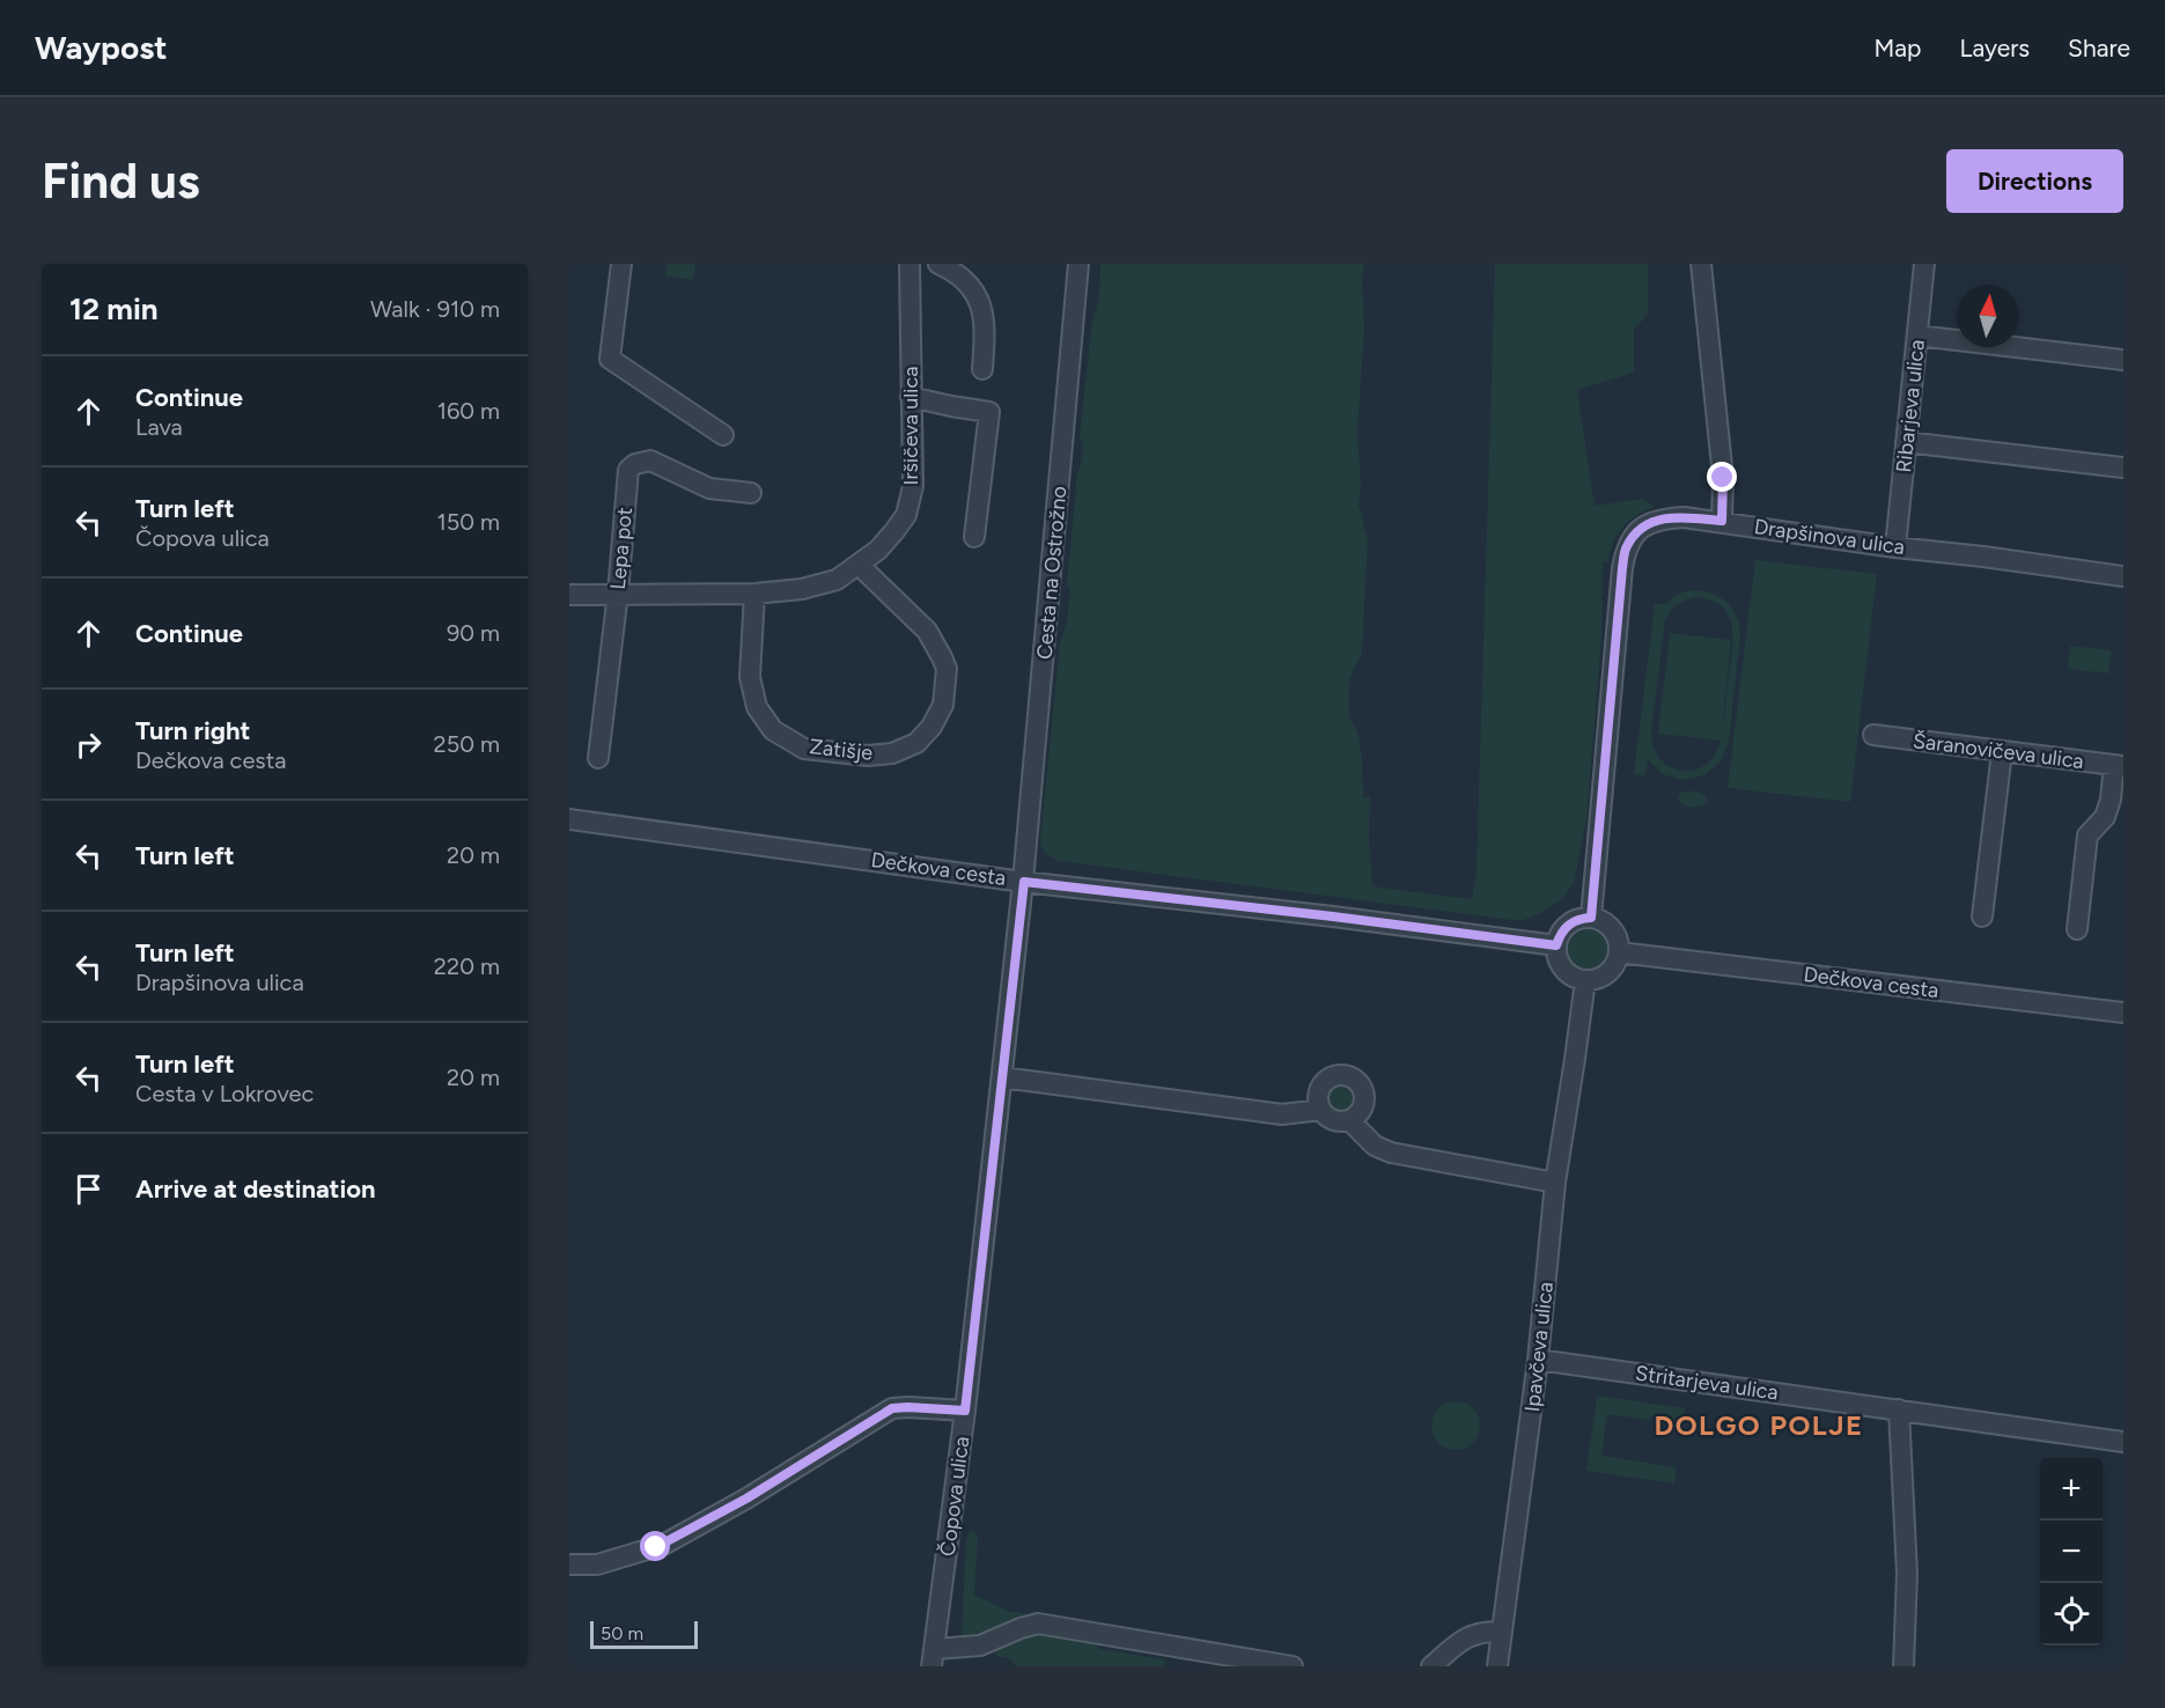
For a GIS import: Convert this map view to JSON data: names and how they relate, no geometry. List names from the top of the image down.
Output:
{
  "streets": {
    "street": [
      "Ribarjeva ulica",
      "Iršičeva ulica",
      "Drapšinova ulica",
      "Lepa pot",
      "Cesta na Ostrožno",
      "Zatišje",
      "Šaranovičeva ulica",
      "Dečkova cesta",
      "Ipavčeva ulica",
      "Stritarjeva ulica",
      "Čopova ulica"
    ]
  },
  "crossings": [
    ["Ribarjeva ulica", "Drapšinova ulica"],
    ["Iršičeva ulica", "Lepa pot"],
    ["Iršičeva ulica", "Zatišje"],
    ["Drapšinova ulica", "Dečkova cesta"],
    ["Drapšinova ulica", "Ipavčeva ulica"],
    ["Cesta na Ostrožno", "Dečkova cesta"],
    ["Cesta na Ostrožno", "Čopova ulica"],
    ["Dečkova cesta", "Ipavčeva ulica"],
    ["Ipavčeva ulica", "Stritarjeva ulica"]
  ],
  "districts": ["DOLGO POLJE"],
  "scale_bar": "50 m",
  "north": "top",
  "page": {
    "header": "Waypost",
    "nav": ["Map", "Layers", "Share"],
    "buttons": "Directions",
    "title": "Find us",
    "heading": ["12 min", "Walk · 910 m"],
    "list": [
      ["Continue", "Lava", "160 m"],
      ["Turn left", "Čopova ulica", "150 m"],
      ["Continue", "90 m"],
      ["Turn right", "Dečkova cesta", "250 m"],
      ["Turn left", "20 m"],
      ["Turn left", "Drapšinova ulica", "220 m"],
      ["Turn left", "Cesta v Lokrovec", "20 m"],
      "Arrive at destination"
    ],
    "map_buttons": ["+", "−"],
    "scale": "50 m"
  }
}
